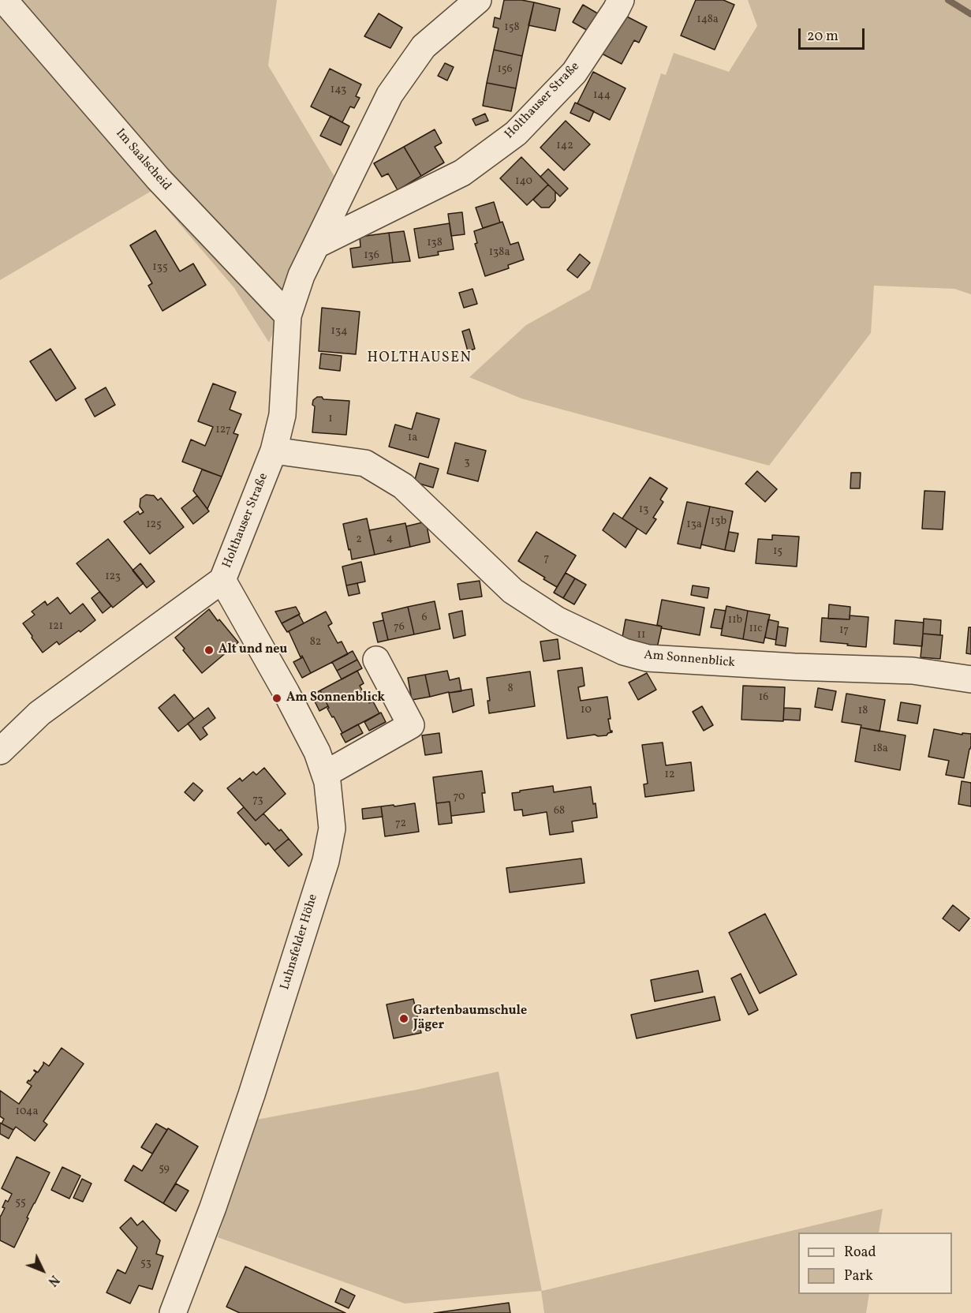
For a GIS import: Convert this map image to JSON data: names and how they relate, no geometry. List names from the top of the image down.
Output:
{
  "streets": {
    "street": [
      "Holthauser Straße",
      "Im Saalscheid",
      "Am Sonnenblick",
      "Luhnsfelder Höhe"
    ]
  },
  "crossings": [
    ["Holthauser Straße", "Im Saalscheid"],
    ["Holthauser Straße", "Am Sonnenblick"],
    ["Holthauser Straße", "Luhnsfelder Höhe"]
  ],
  "districts": ["HOLTHAUSEN"],
  "places": ["Alt und neu", "Am Sonnenblick", "Gartenbaumschule Jäger"],
  "house_numbers": [
    "148a",
    "158",
    "156",
    "143",
    "144",
    "142",
    "140",
    "138",
    "138a",
    "136",
    "135",
    "134",
    "1",
    "127",
    "1a",
    "3",
    "13",
    "13b",
    "125",
    "13a",
    "4",
    "2",
    "15",
    "7",
    "123",
    "6",
    "11b",
    "121",
    "76",
    "11c",
    "17",
    "11",
    "82",
    "8",
    "16",
    "10",
    "18",
    "18a",
    "12",
    "70",
    "73",
    "68",
    "72",
    "104a",
    "59",
    "55",
    "53"
  ],
  "legend": ["Road", "Park"],
  "scale_bar": "20 m",
  "north": "bottom right"
}
